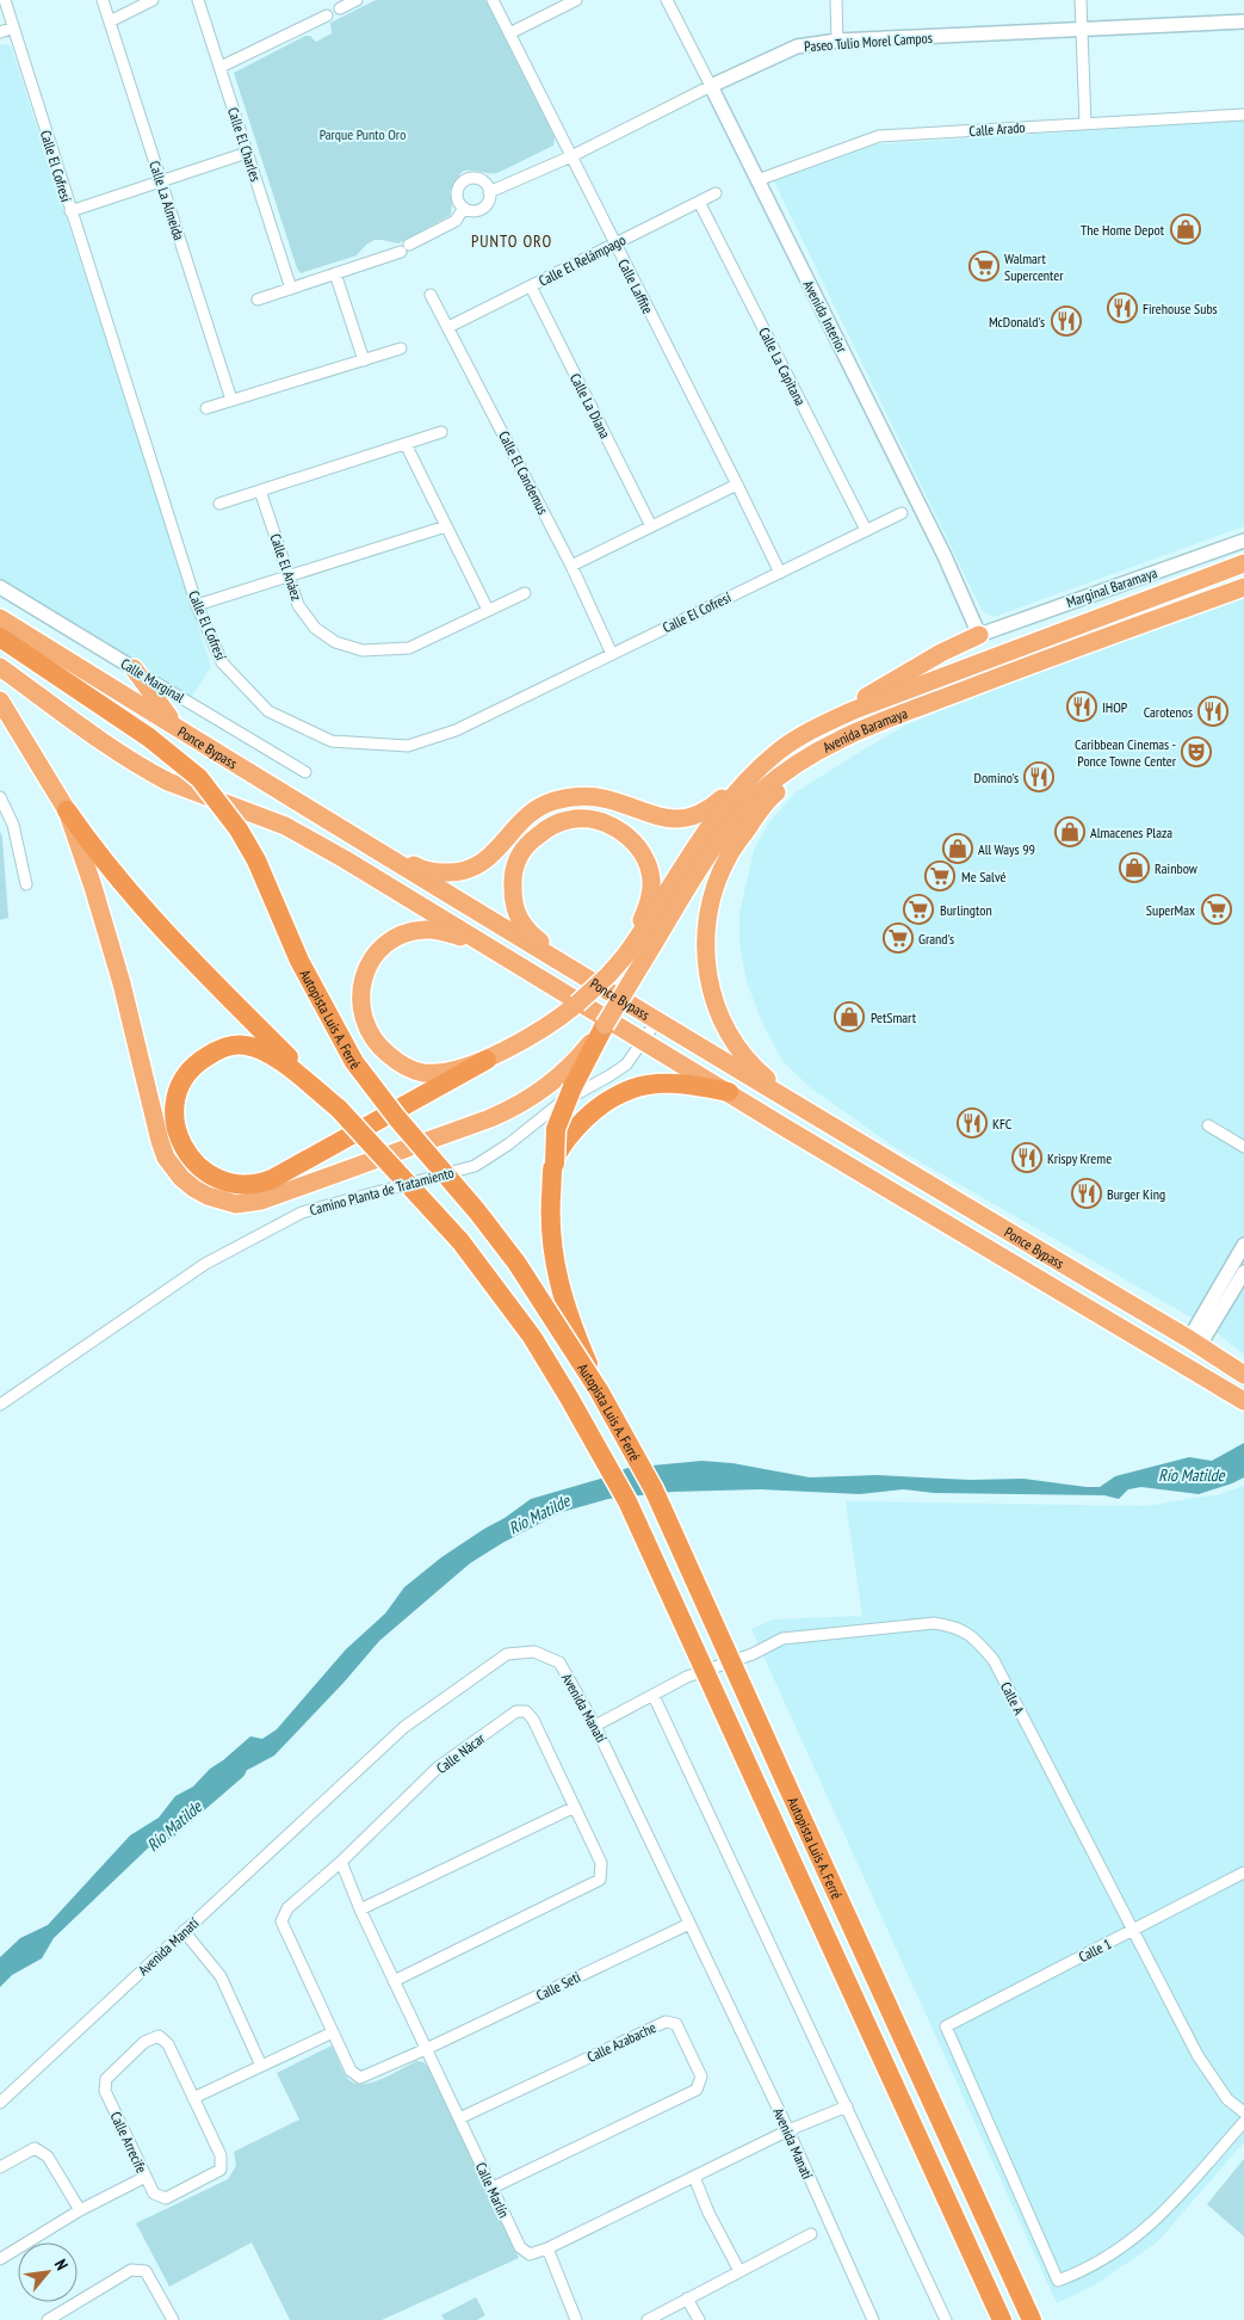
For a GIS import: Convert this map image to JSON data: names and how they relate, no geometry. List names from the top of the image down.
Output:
{
  "streets": {
    "highway": ["Avenida Baramaya", "Ponce Bypass", "Autopista Luis A. Ferré"],
    "street": [
      "Paseo Tulio Morel Campos",
      "Calle Arado",
      "Calle El Charles",
      "Calle El Cofresí",
      "Calle La Almeida",
      "Calle El Relámpago",
      "Calle Laffite",
      "Avenida Interior",
      "Calle La Capitana",
      "Calle La Diana",
      "Calle El Candemus",
      "Calle El Anáez",
      "Marginal Baramaya",
      "Calle Marginal",
      "Camino Planta de Tratamiento",
      "Calle A",
      "Avenida Manatí",
      "Calle Nácar",
      "Calle 1",
      "Calle Seti",
      "Calle Azabache",
      "Calle Arrecife",
      "Calle Marlín"
    ]
  },
  "crossings": [
    ["Paseo Tulio Morel Campos", "Calle El Charles"],
    ["Paseo Tulio Morel Campos", "Calle Laffite"],
    ["Paseo Tulio Morel Campos", "Avenida Interior"],
    ["Calle Arado", "Avenida Interior"],
    ["Calle El Cofresí", "Calle Laffite"],
    ["Calle El Cofresí", "Calle La Capitana"],
    ["Calle El Cofresí", "Calle El Candemus"],
    ["Calle El Relámpago", "Calle Laffite"],
    ["Calle El Relámpago", "Calle La Capitana"],
    ["Calle El Relámpago", "Calle La Diana"],
    ["Calle El Relámpago", "Calle El Candemus"],
    ["Avenida Interior", "Marginal Baramaya"],
    ["Avenida Baramaya", "Ponce Bypass"],
    ["Avenida Baramaya", "Autopista Luis A. Ferré"],
    ["Ponce Bypass", "Camino Planta de Tratamiento"],
    ["Calle A", "Avenida Manatí"],
    ["Calle A", "Calle 1"],
    ["Avenida Manatí", "Calle Seti"],
    ["Avenida Manatí", "Calle Marlín"],
    ["Calle Nácar", "Calle Seti"],
    ["Calle Nácar", "Calle Marlín"],
    ["Calle Seti", "Calle Marlín"],
    ["Calle Azabache", "Calle Marlín"]
  ],
  "districts": ["PUNTO ORO"],
  "water": ["Río Matilde"],
  "parks": ["Parque Punto Oro"],
  "places": {
    "shop": [
      "The Home Depot",
      "Almacenes Plaza",
      "All Ways 99",
      "Rainbow",
      "PetSmart"
    ],
    "supermarket": [
      "Walmart Supercenter",
      "Me Salvé",
      "Burlington",
      "SuperMax",
      "Grand's"
    ],
    "restaurant": [
      "Firehouse Subs",
      "McDonald's",
      "IHOP",
      "Carotenos",
      "Domino's",
      "KFC",
      "Krispy Kreme",
      "Burger King"
    ],
    "theatre": ["Caribbean Cinemas - Ponce Towne Center"]
  },
  "north": "top right"
}
